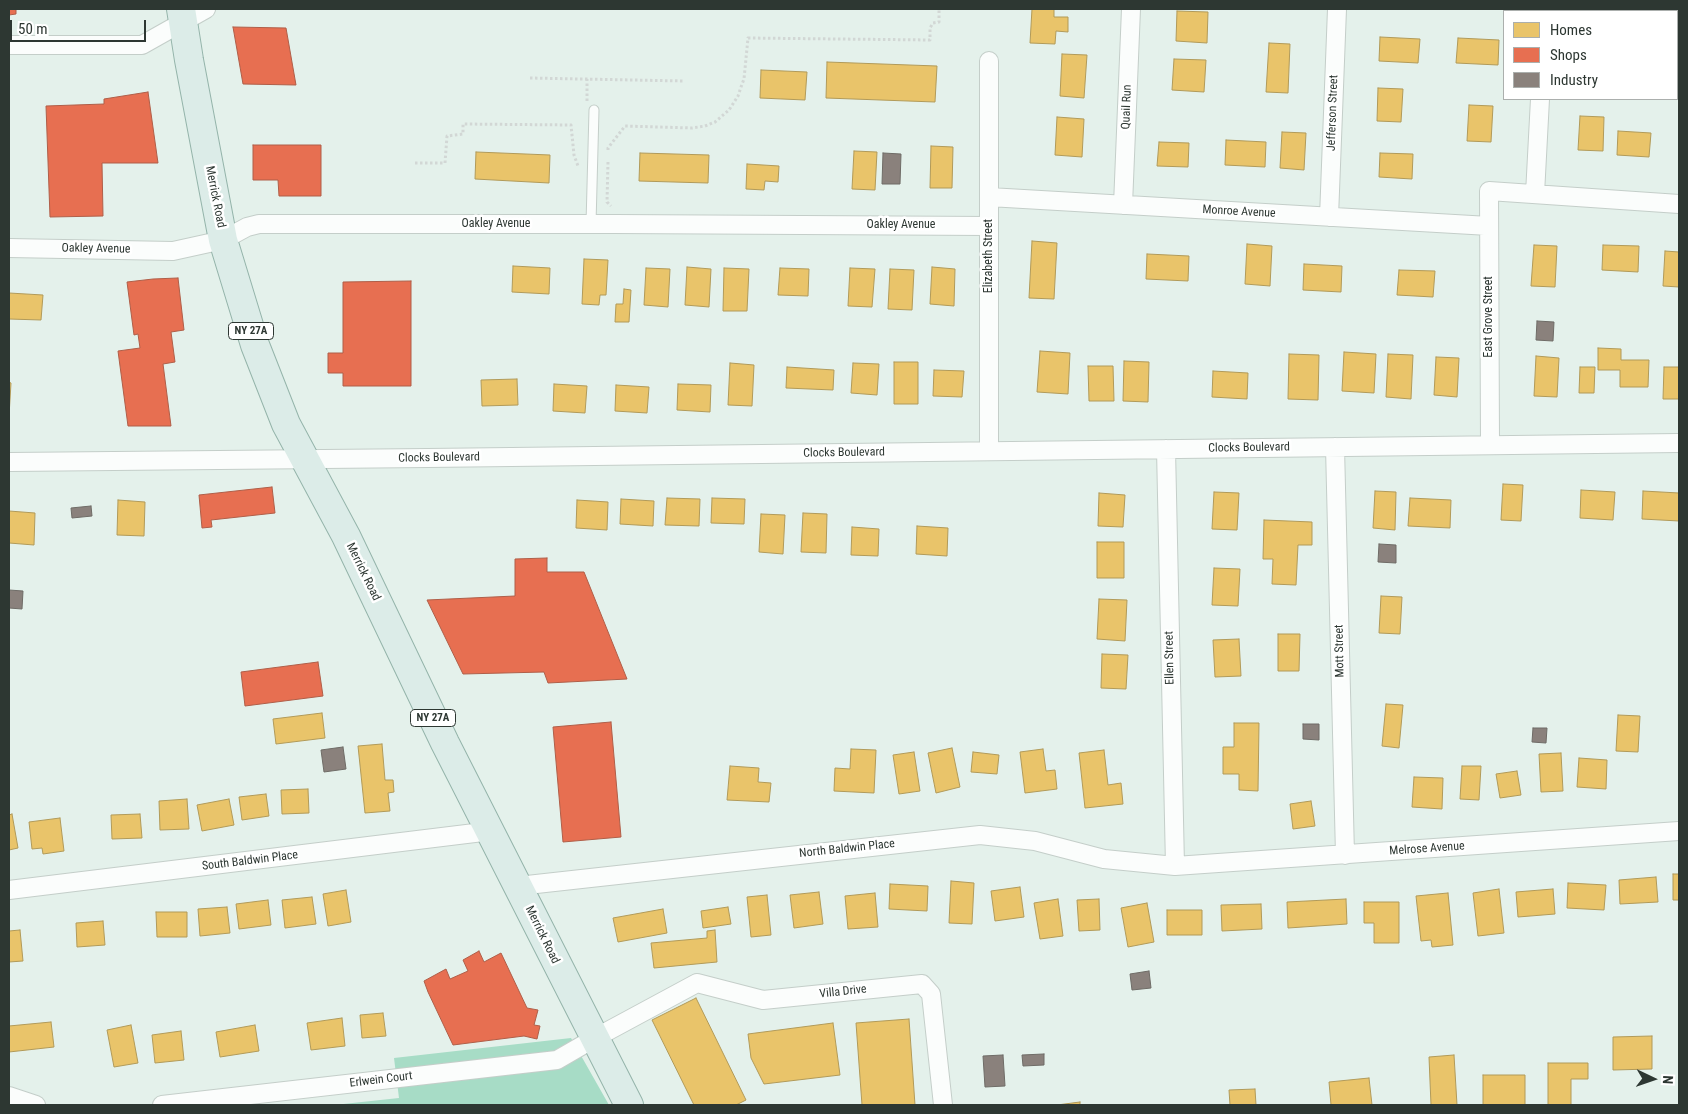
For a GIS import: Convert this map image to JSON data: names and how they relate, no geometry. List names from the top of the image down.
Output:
{
  "streets": {
    "main road": ["Merrick Road", "NY 27A"],
    "street": [
      "Quail Run",
      "Jefferson Street",
      "Monroe Avenue",
      "Oakley Avenue",
      "Elizabeth Street",
      "East Grove Street",
      "Clocks Boulevard",
      "Mott Street",
      "Ellen Street",
      "North Baldwin Place",
      "Melrose Avenue",
      "South Baldwin Place",
      "Villa Drive",
      "Erlwein Court"
    ]
  },
  "crossings": [
    ["Quail Run", "Monroe Avenue"],
    ["Jefferson Street", "Monroe Avenue"],
    ["Merrick Road", "Oakley Avenue"],
    ["Merrick Road", "Clocks Boulevard"],
    ["Merrick Road", "North Baldwin Place"],
    ["Merrick Road", "South Baldwin Place"],
    ["Merrick Road", "Villa Drive"],
    ["Merrick Road", "Erlwein Court"],
    ["Monroe Avenue", "Elizabeth Street"],
    ["Monroe Avenue", "East Grove Street"],
    ["Oakley Avenue", "Elizabeth Street"],
    ["Elizabeth Street", "Clocks Boulevard"],
    ["East Grove Street", "Clocks Boulevard"],
    ["Clocks Boulevard", "Mott Street"],
    ["Clocks Boulevard", "Ellen Street"],
    ["Mott Street", "Melrose Avenue"],
    ["Ellen Street", "North Baldwin Place"],
    ["Ellen Street", "Melrose Avenue"],
    ["North Baldwin Place", "Melrose Avenue"],
    ["Villa Drive", "Erlwein Court"]
  ],
  "legend": ["Homes", "Shops", "Industry"],
  "scale_bar": "50 m",
  "north": "right"
}
